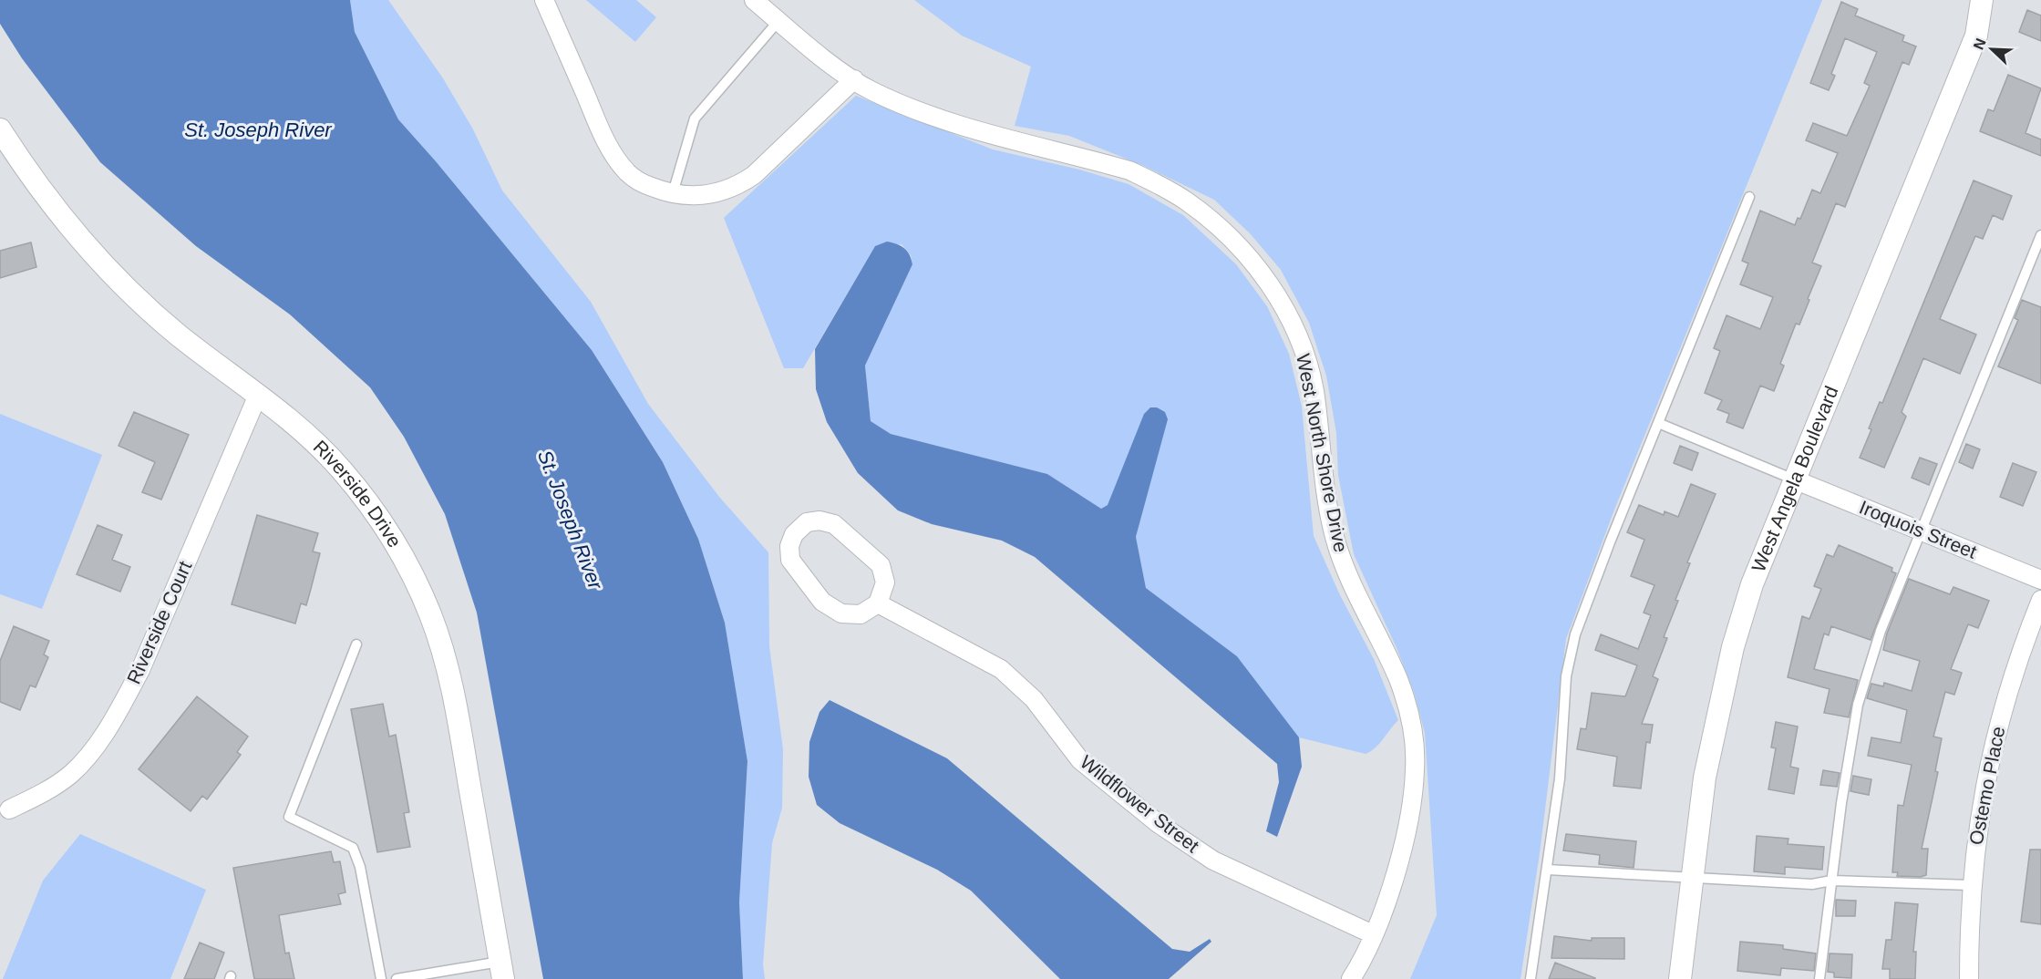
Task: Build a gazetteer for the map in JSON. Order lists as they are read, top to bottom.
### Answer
{
  "streets": {
    "street": [
      "West North Shore Drive",
      "West Angela Boulevard",
      "Riverside Drive",
      "Iroquois Street",
      "Riverside Court",
      "Ostemo Place",
      "Wildflower Street"
    ]
  },
  "crossings": [
    ["West North Shore Drive", "Wildflower Street"],
    ["West Angela Boulevard", "Iroquois Street"],
    ["Riverside Drive", "Riverside Court"]
  ],
  "water": ["St. Joseph River"],
  "north": "top left"
}
